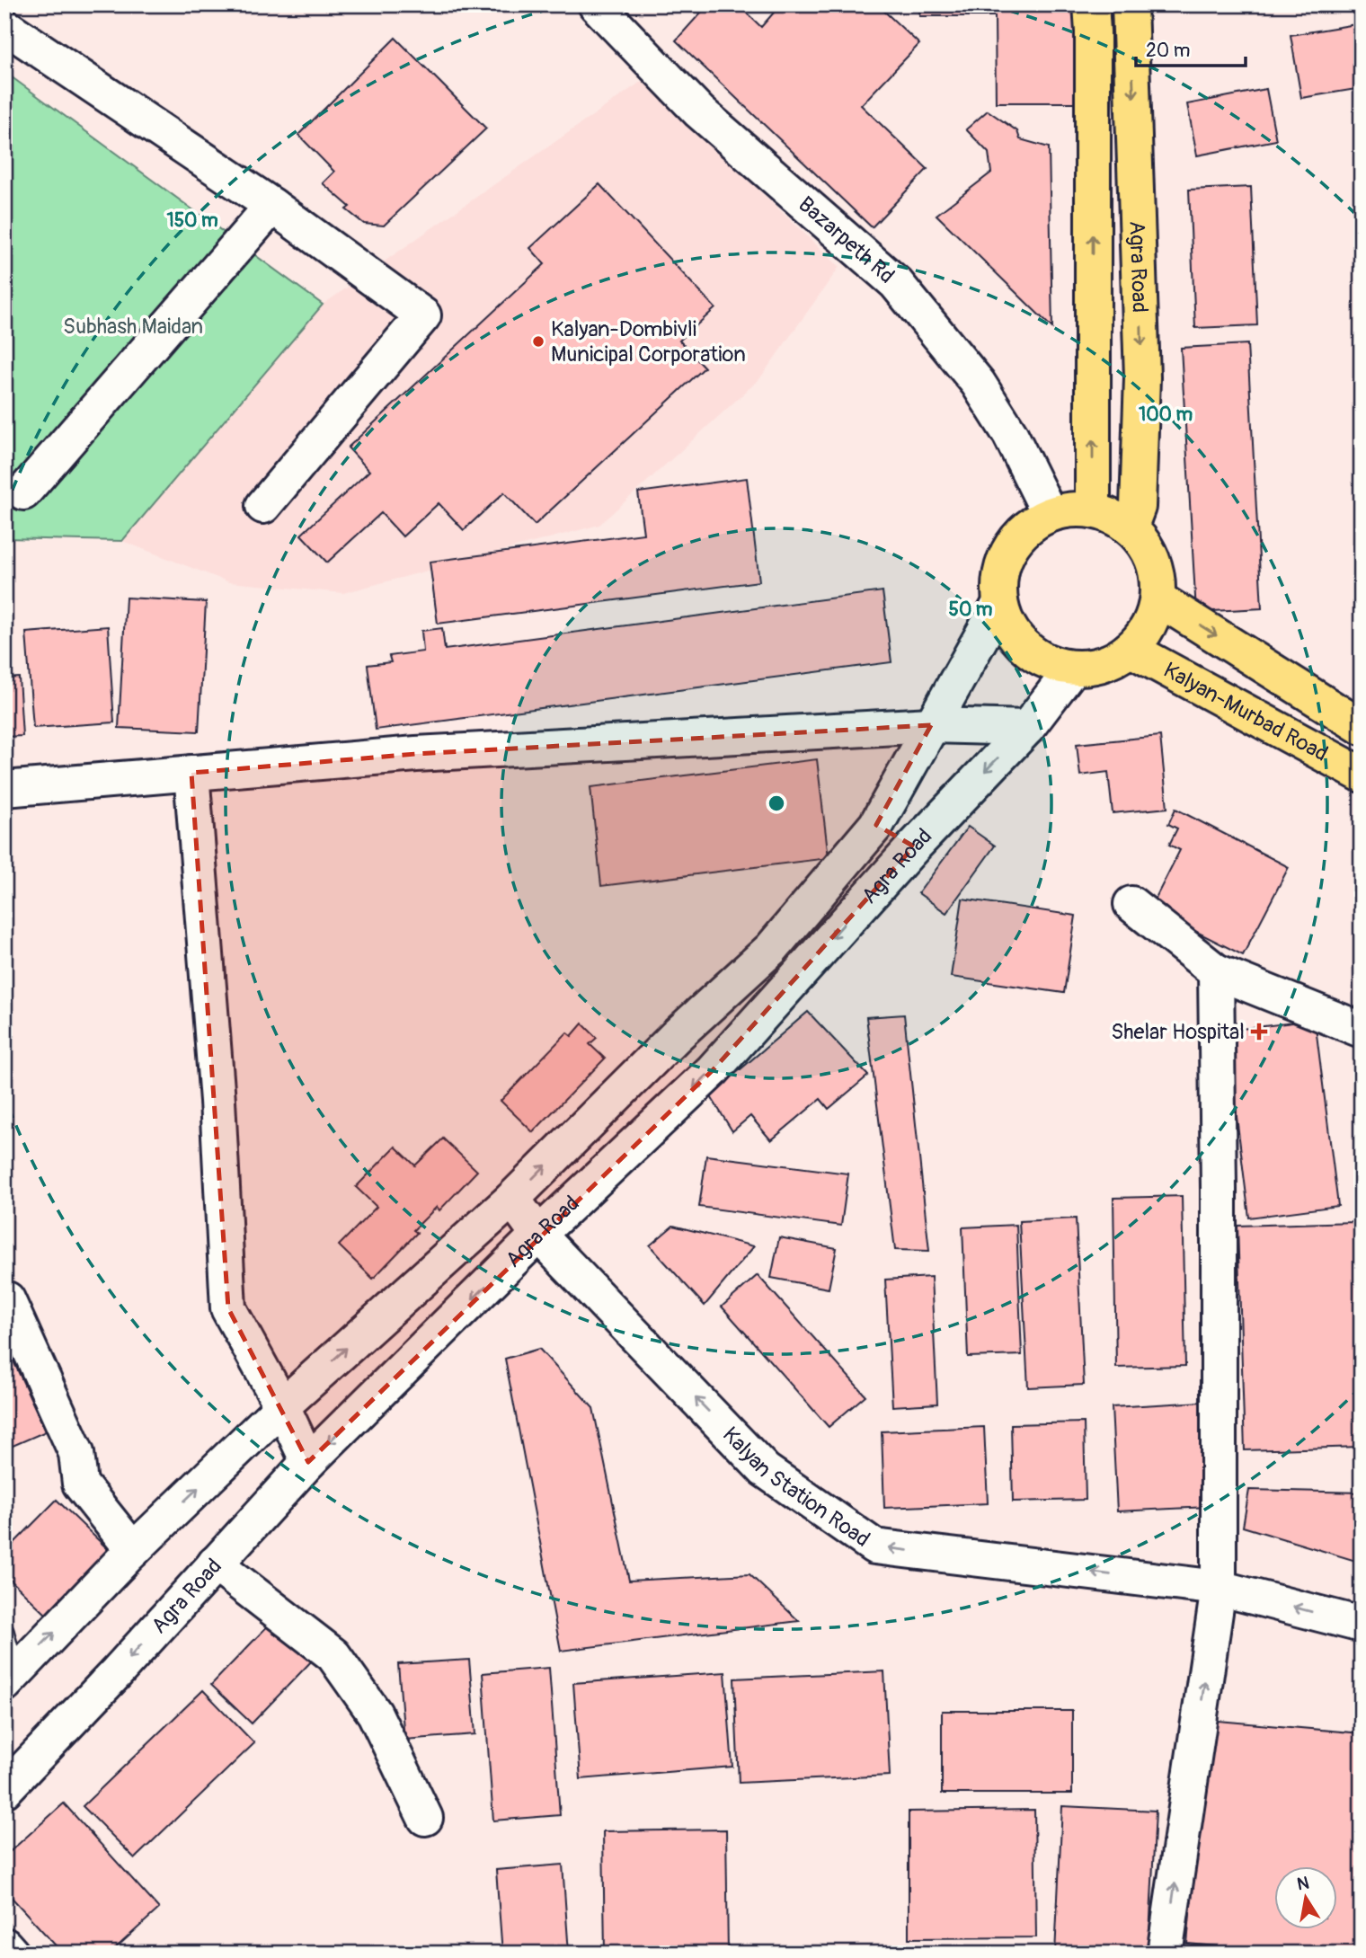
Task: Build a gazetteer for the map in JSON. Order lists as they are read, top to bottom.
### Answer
{
  "streets": {
    "main road": ["Agra Road", "Kalyan-Murbad Road"],
    "street": ["Bazarpeth Rd", "Kalyan Station Road"]
  },
  "crossings": [
    ["Bazarpeth Rd", "Agra Road"],
    ["Bazarpeth Rd", "Kalyan-Murbad Road"],
    ["Agra Road", "Kalyan-Murbad Road"],
    ["Agra Road", "Kalyan Station Road"]
  ],
  "one_way": ["Kalyan Station Road"],
  "parks": ["Subhash Maidan"],
  "places": {
    "other": ["Kalyan-Dombivli Municipal Corporation"],
    "health": ["Shelar Hospital"]
  },
  "scale_bar": "20 m",
  "north": "top",
  "rings": ["150 m", "100 m", "50 m"]
}
